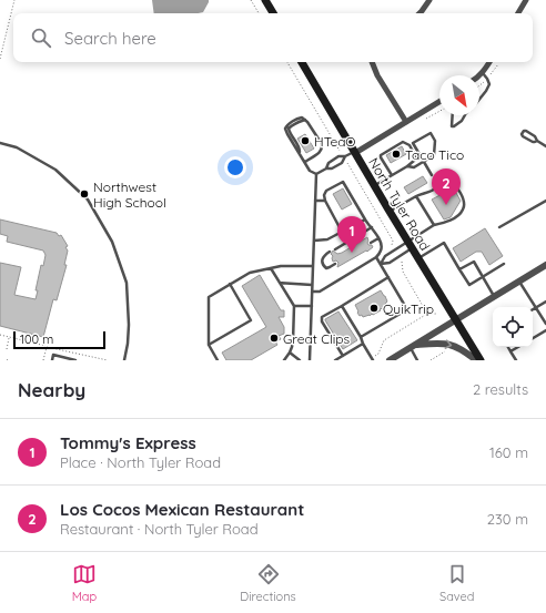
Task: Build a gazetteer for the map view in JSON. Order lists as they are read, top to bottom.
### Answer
{
  "streets": {
    "main road": ["North Tyler Road"]
  },
  "places": [
    "HTeaO",
    "Taco Tico",
    "Northwest High School",
    "QuikTrip",
    "Great Clips"
  ],
  "scale_bar": "100 m",
  "north": "bottom right",
  "page": {
    "search": "Search here",
    "pins": ["2", "1"],
    "scale": "100 m",
    "heading": ["Nearby", "2 results"],
    "list": [
      {
        "mark": "1",
        "name": "Tommy's Express",
        "note": "Place · North Tyler Road",
        "value": "160 m"
      },
      {
        "mark": "2",
        "name": "Los Cocos Mexican Restaurant",
        "note": "Restaurant · North Tyler Road",
        "value": "230 m"
      }
    ],
    "nav": ["Map", "Directions", "Saved"]
  }
}
